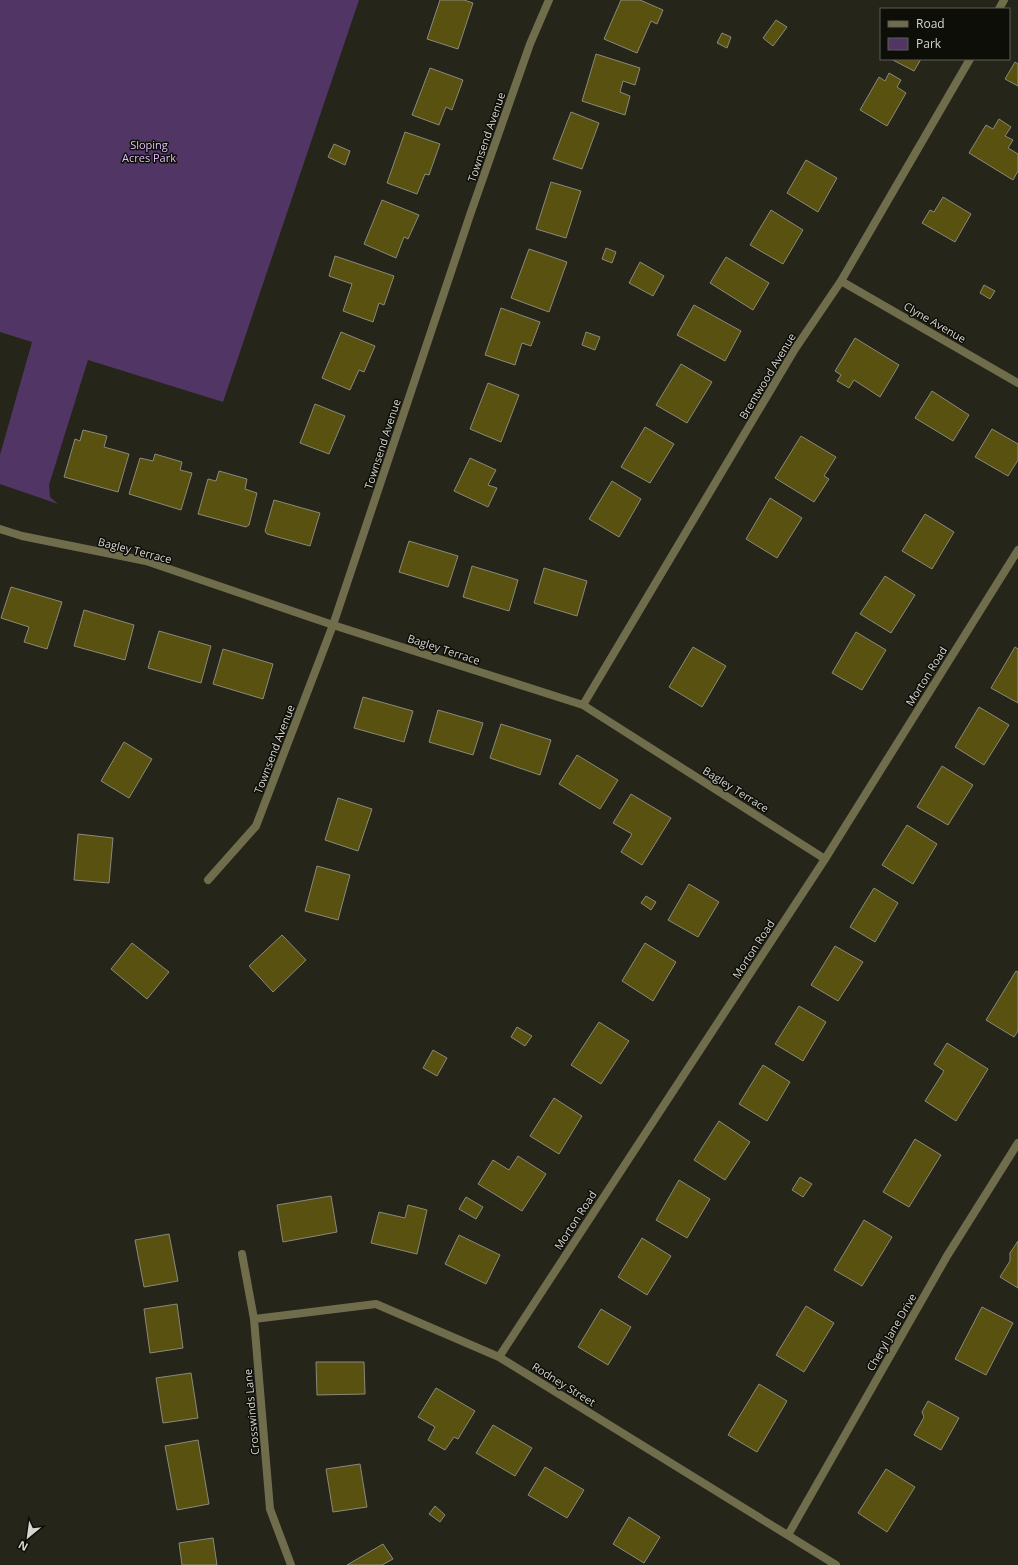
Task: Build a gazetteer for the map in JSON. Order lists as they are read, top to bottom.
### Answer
{
  "streets": {
    "street": [
      "Townsend Avenue",
      "Clyne Avenue",
      "Brentwood Avenue",
      "Bagley Terrace",
      "Morton Road",
      "Cheryl Jane Drive",
      "Rodney Street",
      "Crosswinds Lane"
    ]
  },
  "crossings": [
    ["Townsend Avenue", "Bagley Terrace"],
    ["Clyne Avenue", "Brentwood Avenue"],
    ["Brentwood Avenue", "Bagley Terrace"],
    ["Bagley Terrace", "Morton Road"],
    ["Morton Road", "Rodney Street"],
    ["Cheryl Jane Drive", "Rodney Street"],
    ["Rodney Street", "Crosswinds Lane"]
  ],
  "parks": ["Sloping Acres Park"],
  "legend": ["Road", "Park"],
  "north": "bottom left"
}
